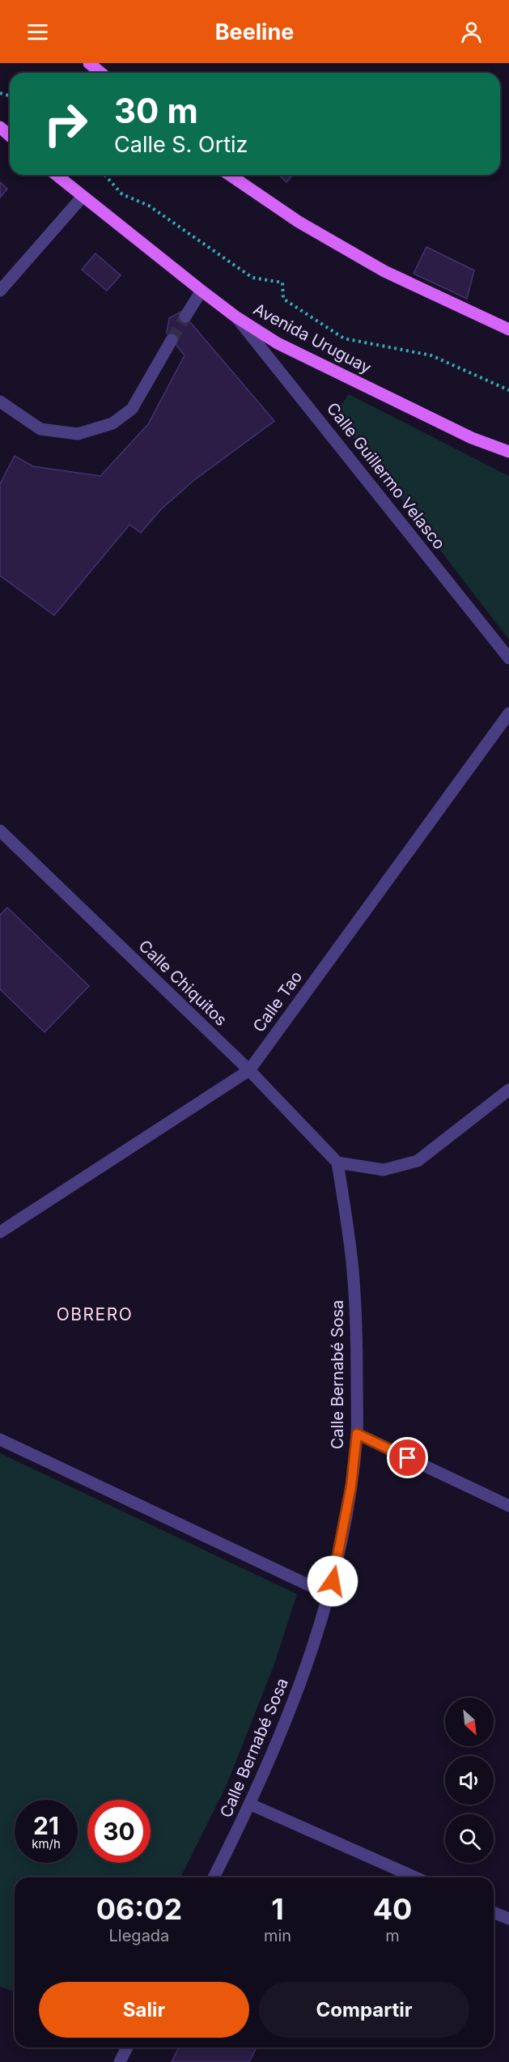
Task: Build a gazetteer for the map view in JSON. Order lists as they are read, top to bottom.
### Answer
{
  "streets": {
    "main road": ["Avenida Uruguay"],
    "street": [
      "Calle Guillermo Velasco",
      "Calle Chiquitos",
      "Calle Tao",
      "Calle Bernabé Sosa"
    ]
  },
  "crossings": [
    ["Avenida Uruguay", "Calle Guillermo Velasco"],
    ["Calle Chiquitos", "Calle Tao"],
    ["Calle Chiquitos", "Calle Bernabé Sosa"]
  ],
  "districts": ["OBRERO"],
  "north": "bottom right",
  "page": {
    "header": "Beeline",
    "turn": ["30 m", "Calle S. Ortiz"],
    "speed": "21 km/h",
    "limit": "30",
    "eta": [
      "06:02",
      "Llegada",
      "1",
      "min",
      "40",
      "m"
    ],
    "buttons": ["Salir", "Compartir"]
  }
}
